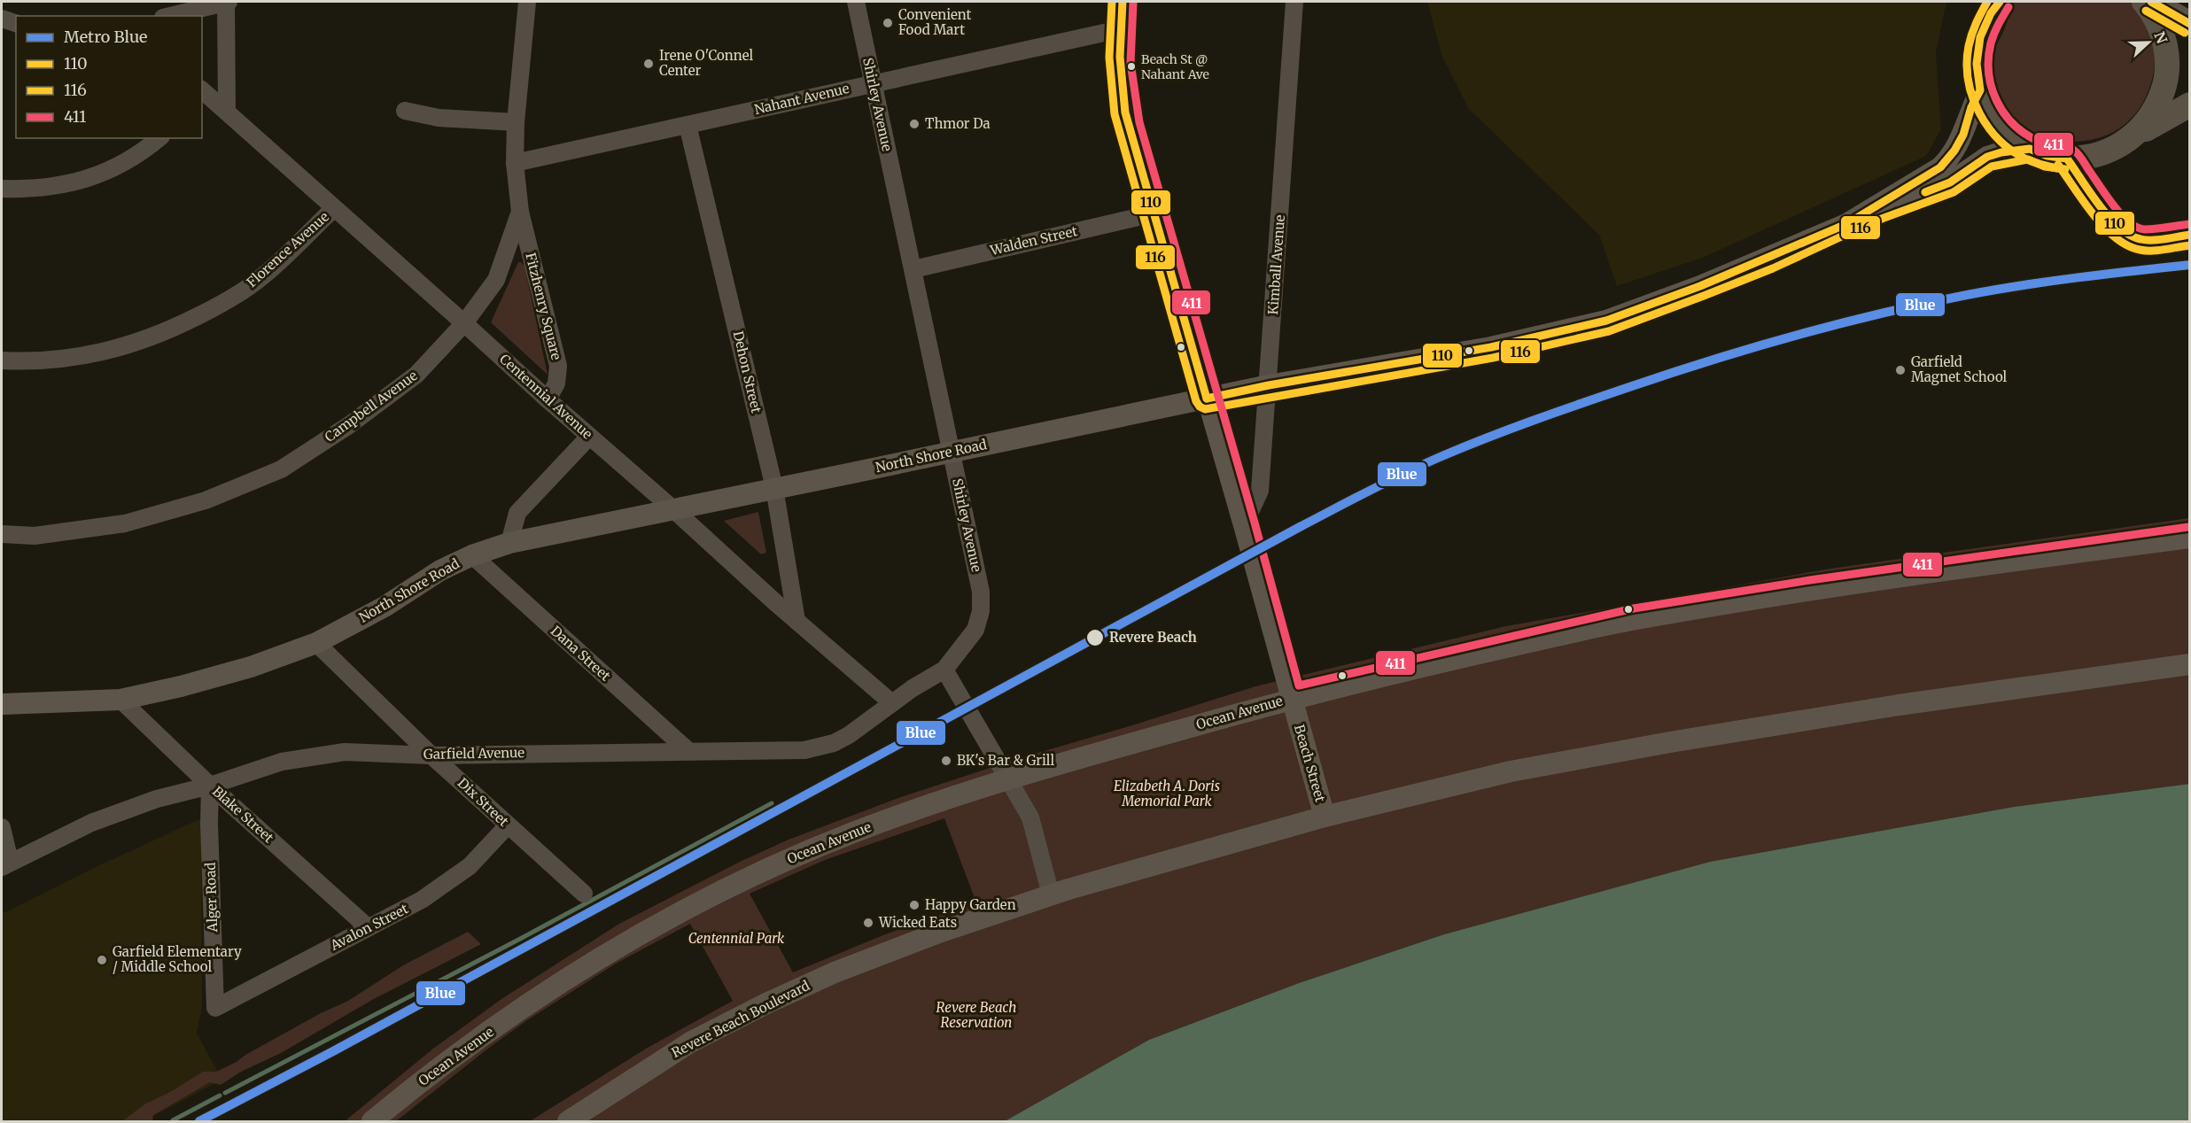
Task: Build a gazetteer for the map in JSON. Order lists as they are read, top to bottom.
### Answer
{
  "streets": {
    "main road": [
      "North Shore Road",
      "Ocean Avenue",
      "Beach Street",
      "Revere Beach Boulevard"
    ],
    "street": [
      "Nahant Avenue",
      "Shirley Avenue",
      "Walden Street",
      "Florence Avenue",
      "Kimball Avenue",
      "Fitzhenry Square",
      "Dehon Street",
      "Centennial Avenue",
      "Campbell Avenue",
      "Dana Street",
      "Garfield Avenue",
      "Dix Street",
      "Blake Street",
      "Alger Road",
      "Avalon Street"
    ]
  },
  "crossings": [
    ["Nahant Avenue", "Shirley Avenue"],
    ["Nahant Avenue", "Dehon Street"],
    ["Nahant Avenue", "Campbell Avenue"],
    ["Nahant Avenue", "Beach Street"],
    ["Shirley Avenue", "Walden Street"],
    ["Shirley Avenue", "North Shore Road"],
    ["Shirley Avenue", "Garfield Avenue"],
    ["Walden Street", "Beach Street"],
    ["Florence Avenue", "Centennial Avenue"],
    ["Kimball Avenue", "North Shore Road"],
    ["Kimball Avenue", "Beach Street"],
    ["Fitzhenry Square", "Centennial Avenue"],
    ["Fitzhenry Square", "Campbell Avenue"],
    ["Dehon Street", "Centennial Avenue"],
    ["Dehon Street", "North Shore Road"],
    ["Centennial Avenue", "Campbell Avenue"],
    ["Centennial Avenue", "North Shore Road"],
    ["Centennial Avenue", "Garfield Avenue"],
    ["North Shore Road", "Dana Street"],
    ["North Shore Road", "Beach Street"],
    ["North Shore Road", "Dix Street"],
    ["North Shore Road", "Blake Street"],
    ["Dana Street", "Garfield Avenue"],
    ["Ocean Avenue", "Beach Street"],
    ["Garfield Avenue", "Dix Street"],
    ["Garfield Avenue", "Blake Street"],
    ["Garfield Avenue", "Alger Road"],
    ["Beach Street", "Revere Beach Boulevard"],
    ["Dix Street", "Avalon Street"],
    ["Blake Street", "Alger Road"],
    ["Blake Street", "Avalon Street"],
    ["Alger Road", "Avalon Street"]
  ],
  "parks": ["Elizabeth A. Doris Memorial Park", "Centennial Park", "Revere Beach Reservation"],
  "places": [
    "Convenient Food Mart",
    "Irene O'Connel Center",
    "Beach St @ Nahant Ave",
    "Thmor Da",
    "Garfield Magnet School",
    "Revere Beach",
    "BK's Bar & Grill",
    "Happy Garden",
    "Wicked Eats",
    "Garfield Elementary / Middle School"
  ],
  "lines": [
    "transit line 110",
    "transit line 116",
    "transit line 411",
    "metro line Blue"
  ],
  "legend": [
    "Metro Blue",
    "110",
    "116",
    "411"
  ],
  "north": "right"
}
